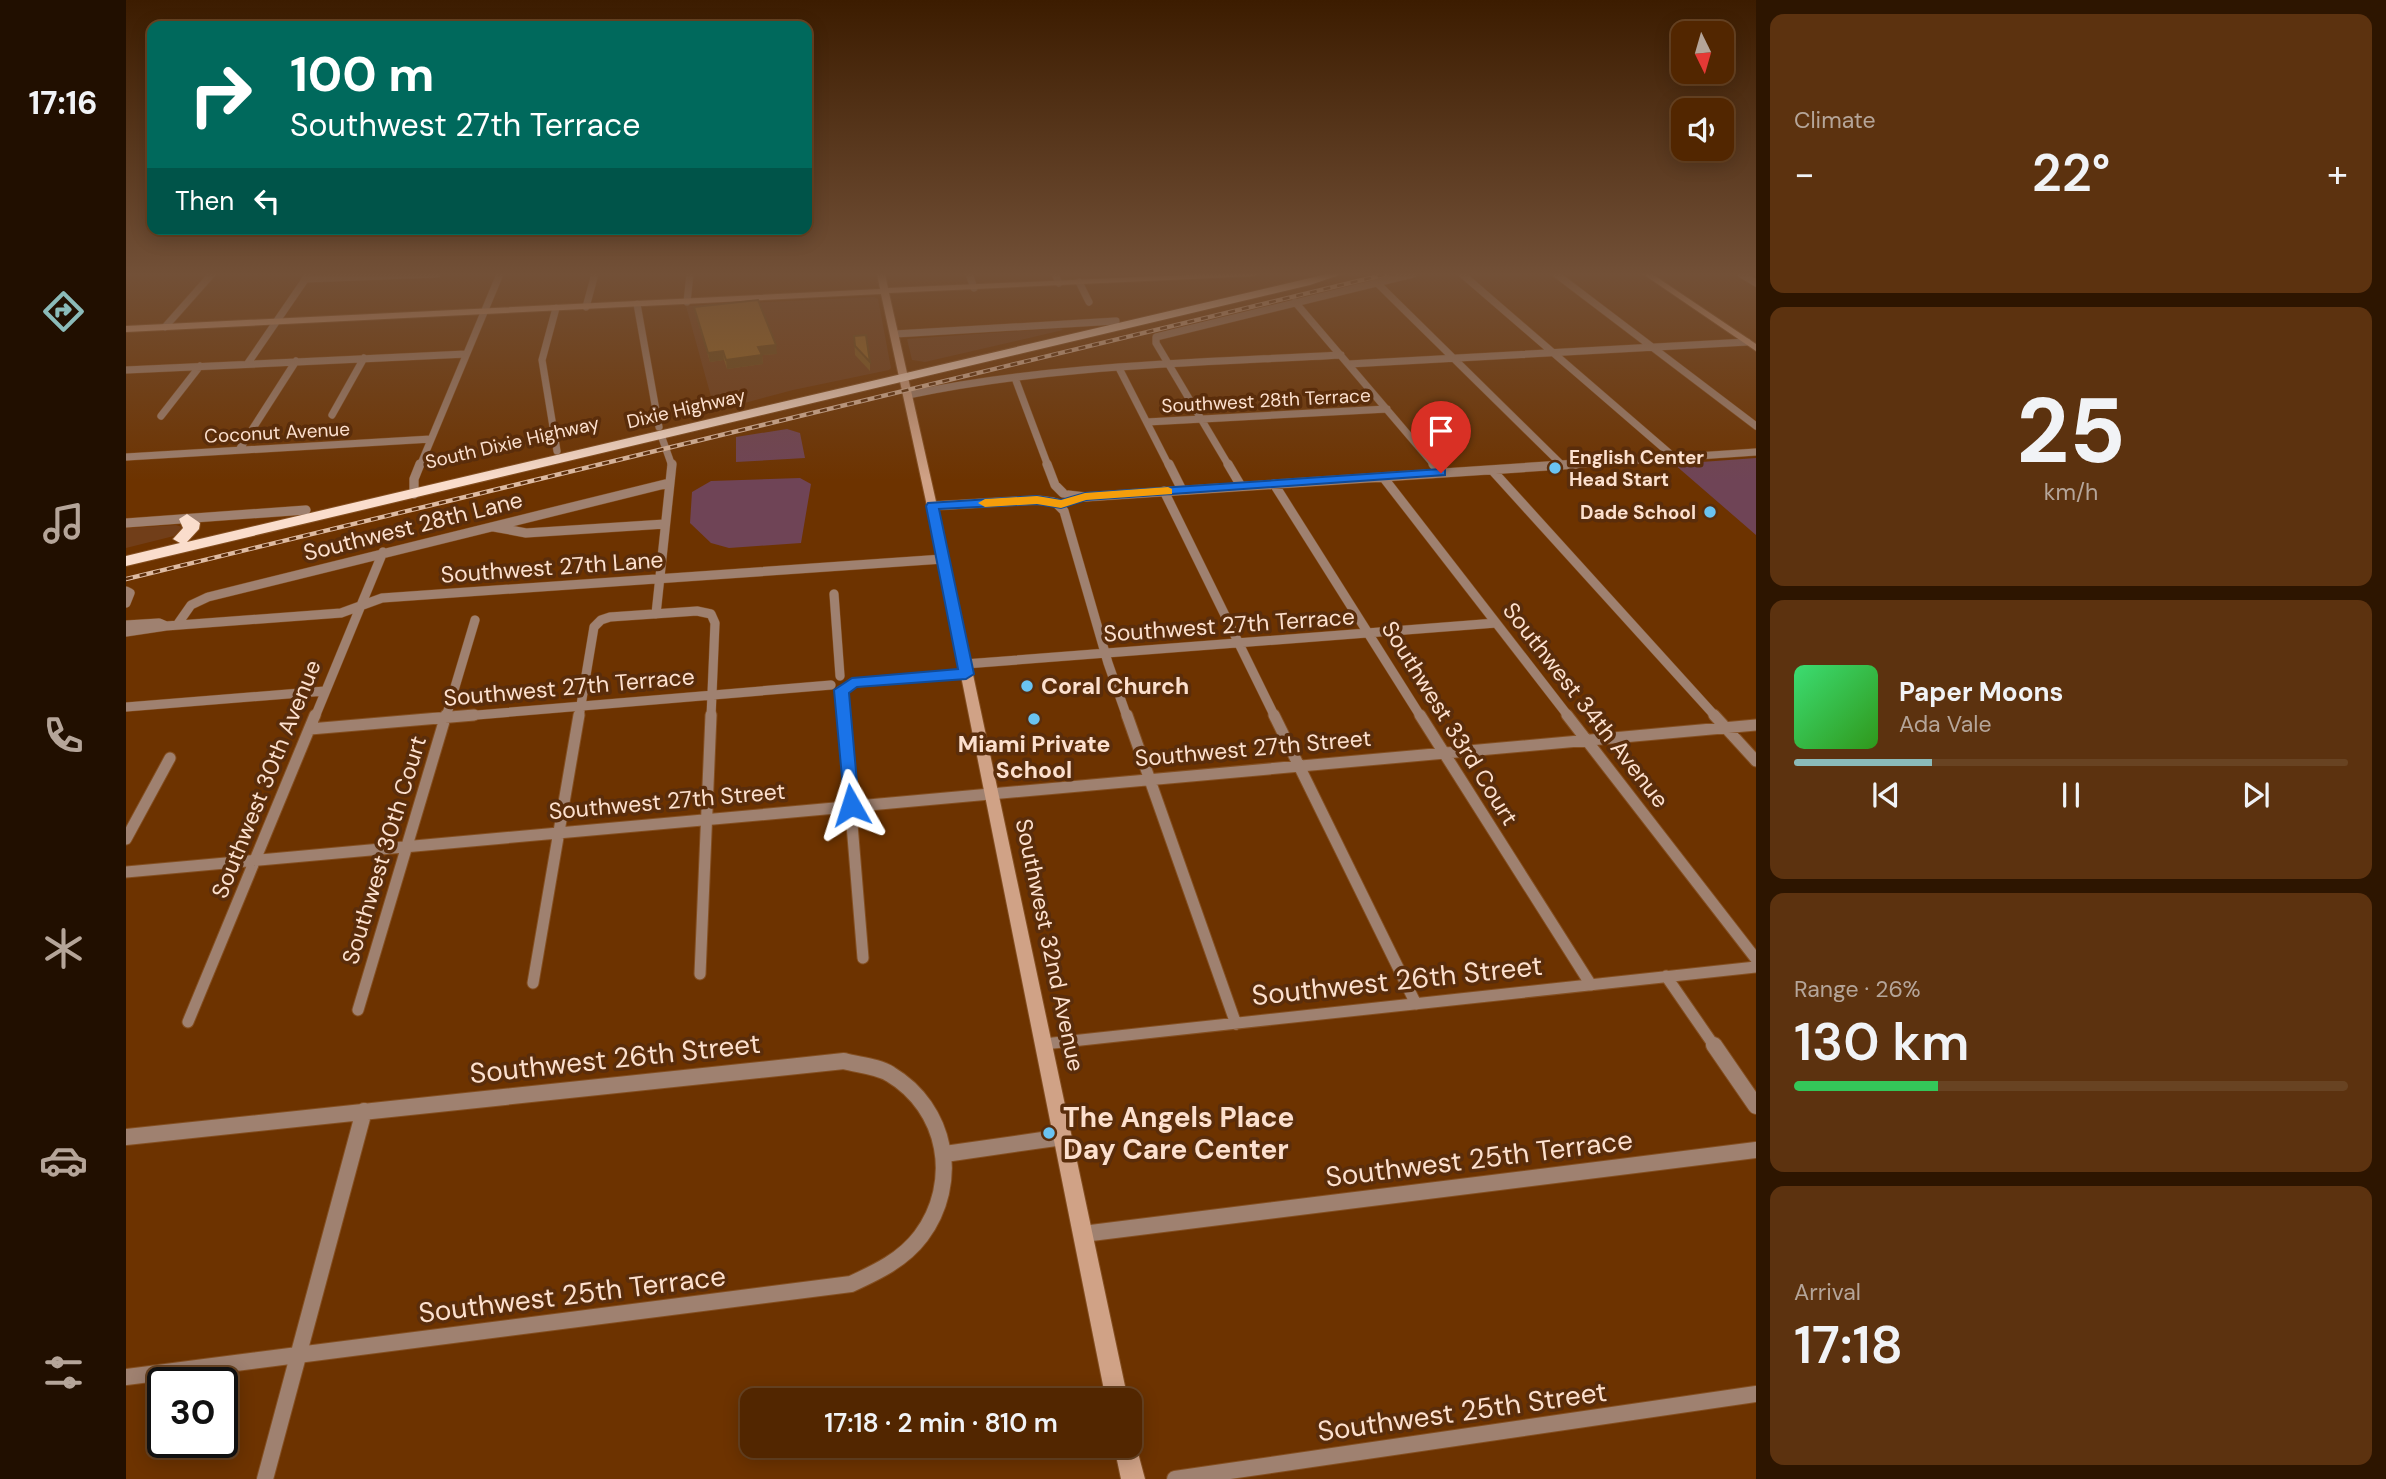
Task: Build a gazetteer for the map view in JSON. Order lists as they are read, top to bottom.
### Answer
{
  "streets": {
    "highway": ["Dixie Highway", "South Dixie Highway"],
    "street": [
      "Southwest 28th Terrace",
      "Coconut Avenue",
      "Southwest 28th Lane",
      "Southwest 27th Lane",
      "Southwest 27th Terrace",
      "Southwest 34th Avenue",
      "Southwest 33rd Court",
      "Southwest 27th Street",
      "Southwest 30th Avenue",
      "Southwest 30th Court",
      "Southwest 32nd Avenue",
      "Southwest 26th Street",
      "Southwest 25th Terrace",
      "Southwest 25th Street"
    ]
  },
  "crossings": [
    ["Dixie Highway", "South Dixie Highway"],
    ["South Dixie Highway", "Southwest 32nd Avenue"],
    ["Southwest 28th Lane", "Southwest 27th Lane"],
    ["Southwest 28th Lane", "Southwest 30th Avenue"],
    ["Southwest 27th Lane", "Southwest 30th Avenue"],
    ["Southwest 27th Lane", "Southwest 32nd Avenue"],
    ["Southwest 27th Terrace", "Southwest 34th Avenue"],
    ["Southwest 27th Terrace", "Southwest 33rd Court"],
    ["Southwest 27th Terrace", "Southwest 30th Avenue"],
    ["Southwest 27th Terrace", "Southwest 30th Court"],
    ["Southwest 27th Terrace", "Southwest 32nd Avenue"],
    ["Southwest 34th Avenue", "Southwest 27th Street"],
    ["Southwest 33rd Court", "Southwest 27th Street"],
    ["Southwest 33rd Court", "Southwest 26th Street"],
    ["Southwest 27th Street", "Southwest 30th Avenue"],
    ["Southwest 27th Street", "Southwest 30th Court"],
    ["Southwest 27th Street", "Southwest 32nd Avenue"],
    ["Southwest 32nd Avenue", "Southwest 26th Street"],
    ["Southwest 32nd Avenue", "Southwest 25th Terrace"],
    ["Southwest 26th Street", "Southwest 25th Terrace"]
  ],
  "places": [
    "English Center Head Start",
    "Dade School",
    "Coral Church",
    "Miami Private School",
    "The Angels Place Day Care Center"
  ],
  "north": "bottom",
  "page": {
    "tabs": "17:16",
    "tile": [
      "Climate",
      ["25", "km/h"],
      ["Range · 26%", "130 km"],
      ["Arrival", "17:18"]
    ],
    "turn": ["100 m", "Southwest 27th Terrace"],
    "heat": ["−", "22°", "+"],
    "then": "Then",
    "song": ["Paper Moons", "Ada Vale"],
    "limit": "30",
    "trip": "17:18 · 2 min · 810 m"
  }
}
